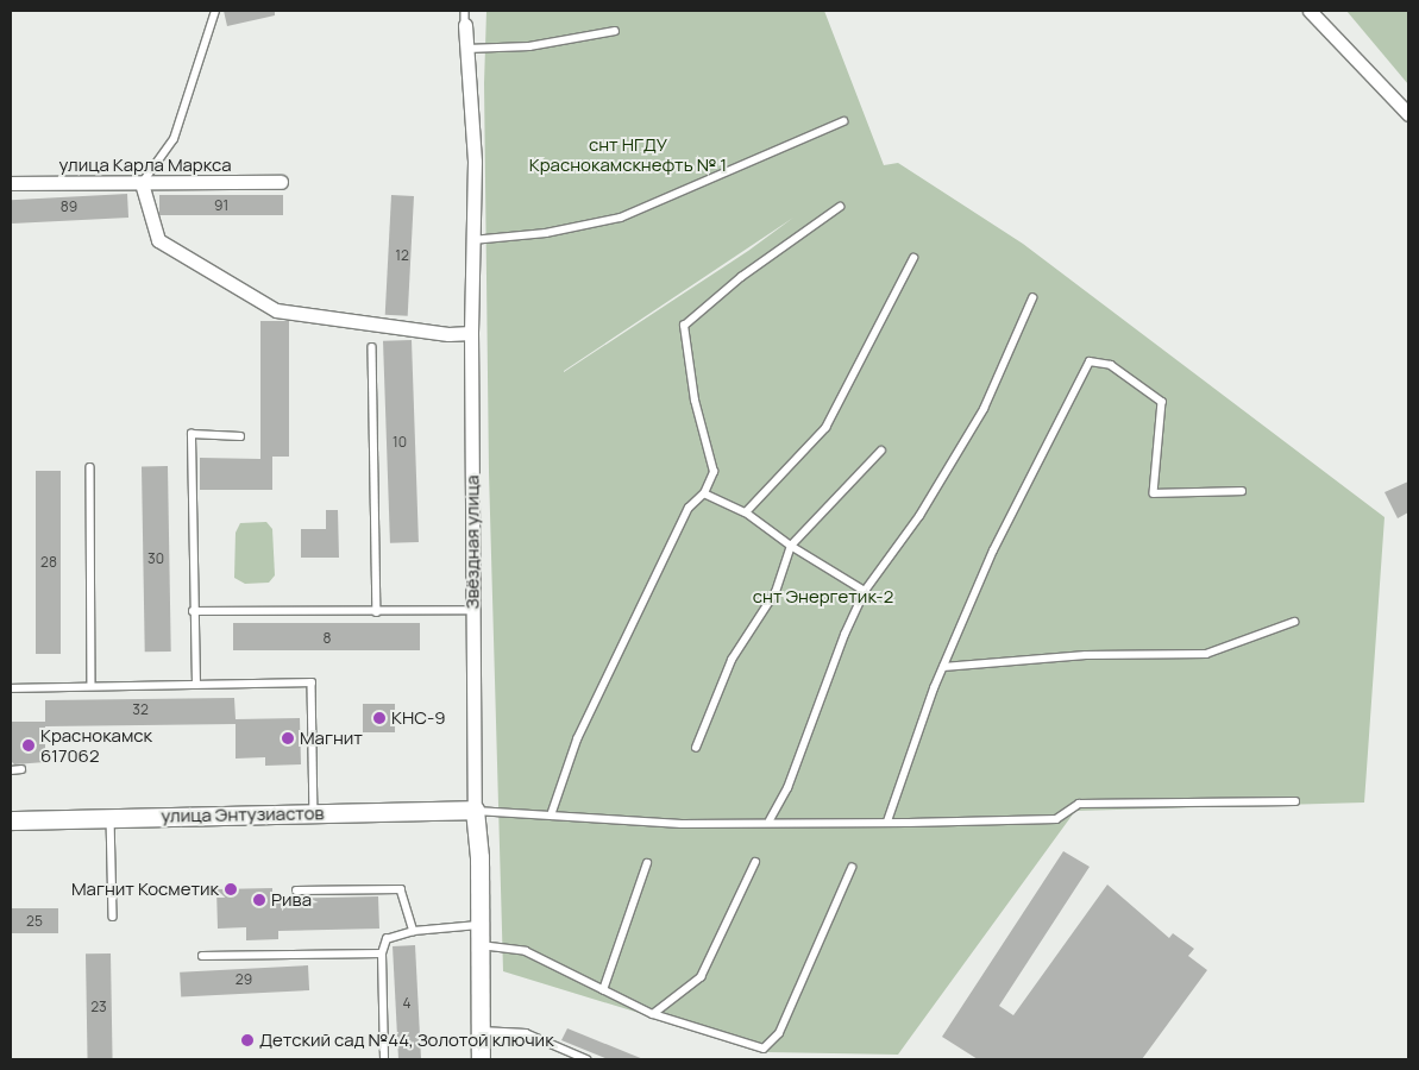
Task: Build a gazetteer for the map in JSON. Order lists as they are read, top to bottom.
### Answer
{
  "streets": {
    "street": ["улица Карла Маркса", "Звёздная улица", "улица Энтузиастов"]
  },
  "crossings": [
    ["Звёздная улица", "улица Энтузиастов"]
  ],
  "parks": ["снт НГДУ Краснокамскнефть № 1", "снт Энергетик-2"],
  "places": [
    "КНС-9",
    "Магнит",
    "Краснокамск 617062",
    "Магнит Косметик",
    "Рива",
    "Детский сад №44, Золотой ключик"
  ],
  "house_numbers": [
    "91",
    "89",
    "12",
    "10",
    "30",
    "28",
    "8",
    "32",
    "25",
    "29",
    "4",
    "23"
  ]
}
